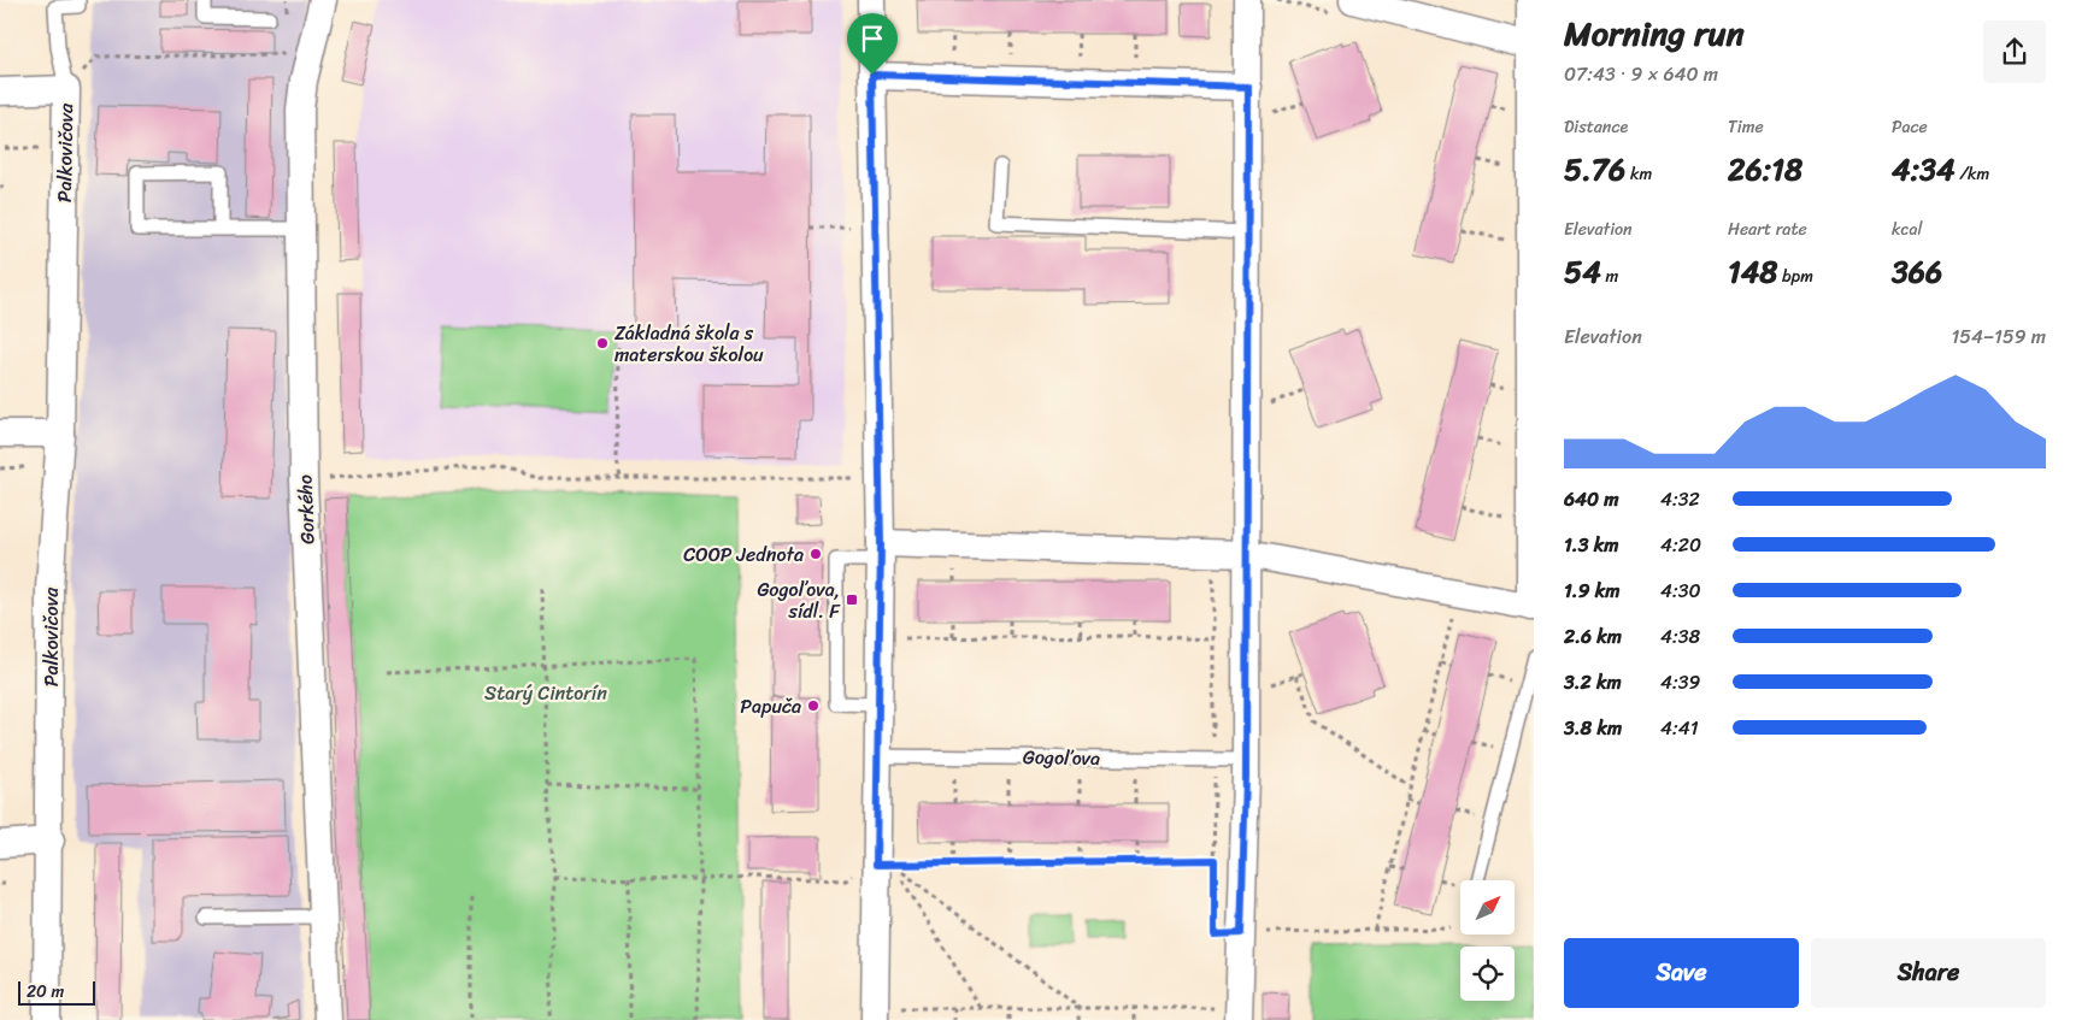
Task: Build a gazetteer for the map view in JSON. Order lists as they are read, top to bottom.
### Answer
{
  "streets": {
    "street": ["Palkovičova", "Gorkého"],
    "lane": ["Gogoľova"]
  },
  "parks": ["Starý Cintorín"],
  "places": {
    "other": ["Základná škola s materskou školou", "COOP Jednota", "Papuča"],
    "transit": ["Gogoľova, sídl. F"]
  },
  "scale_bar": "20 m",
  "north": "top right",
  "page": {
    "heading": ["Morning run", "07:43 · 9 × 640 m"],
    "stats": [
      ["Distance", "5.76 km"],
      ["Time", "26:18"],
      ["Pace", "4:34 /km"],
      ["Elevation", "54 m"],
      ["Heart rate", "148 bpm"],
      ["kcal", "366"]
    ],
    "chart": ["Elevation", "154–159 m"],
    "list": [
      {
        "name": "640 m",
        "note": "4:32"
      },
      {
        "name": "1.3 km",
        "note": "4:20"
      },
      {
        "name": "1.9 km",
        "note": "4:30"
      },
      {
        "name": "2.6 km",
        "note": "4:38"
      },
      {
        "name": "3.2 km",
        "note": "4:39"
      },
      {
        "name": "3.8 km",
        "note": "4:41"
      }
    ],
    "buttons": ["Save", "Share"],
    "scale": "20 m"
  }
}
